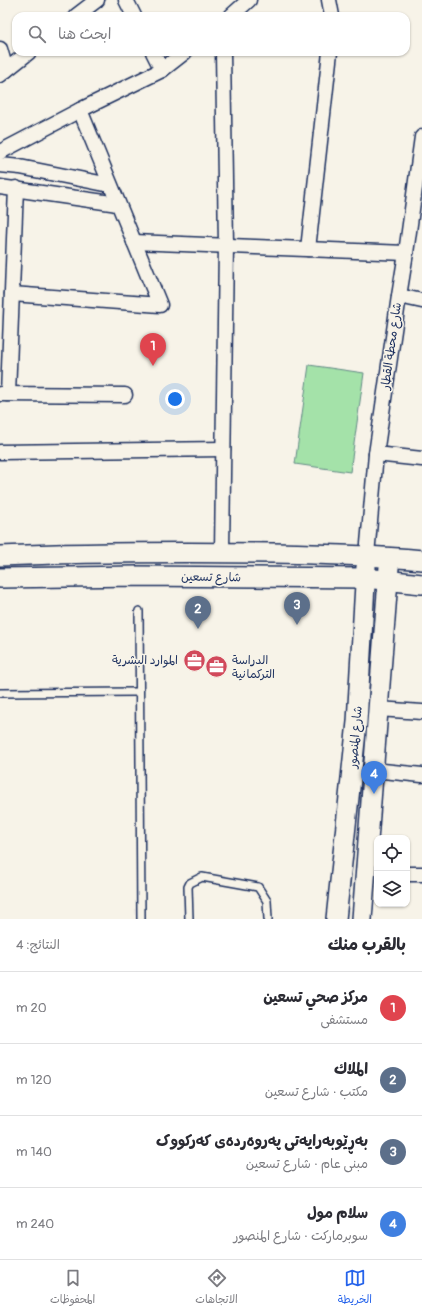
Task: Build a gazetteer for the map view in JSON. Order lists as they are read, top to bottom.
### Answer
{
  "streets": {
    "main road": ["شارع تسعين", "شارع المنصور"],
    "street": ["شارع محطة القطار"]
  },
  "crossings": [
    ["شارع محطة القطار", "شارع تسعين"],
    ["شارع محطة القطار", "شارع المنصور"],
    ["شارع تسعين", "شارع المنصور"]
  ],
  "places": {
    "office": ["الموارد البشرية", "الدراسة التركمانية"]
  },
  "page": {
    "search": "ابحث هنا",
    "pins": [
      "1",
      "3",
      "2",
      "4"
    ],
    "heading": ["بالقرب منك", "النتائج: 4"],
    "list": [
      {
        "mark": "1",
        "name": "مركز صحي تسعين",
        "note": "مستشفى",
        "value": "20 m"
      },
      {
        "mark": "2",
        "name": "الملاك",
        "note": "مكتب · شارع تسعين",
        "value": "120 m"
      },
      {
        "mark": "3",
        "name": "بەڕێوبەرایەتی پەروەردەی کەرکووک",
        "note": "مبنى عام · شارع تسعين",
        "value": "140 m"
      },
      {
        "mark": "4",
        "name": "سلام مول",
        "note": "سوبرماركت · شارع المنصور",
        "value": "240 m"
      }
    ],
    "nav": ["الخريطة", "الاتجاهات", "المحفوظات"]
  }
}
